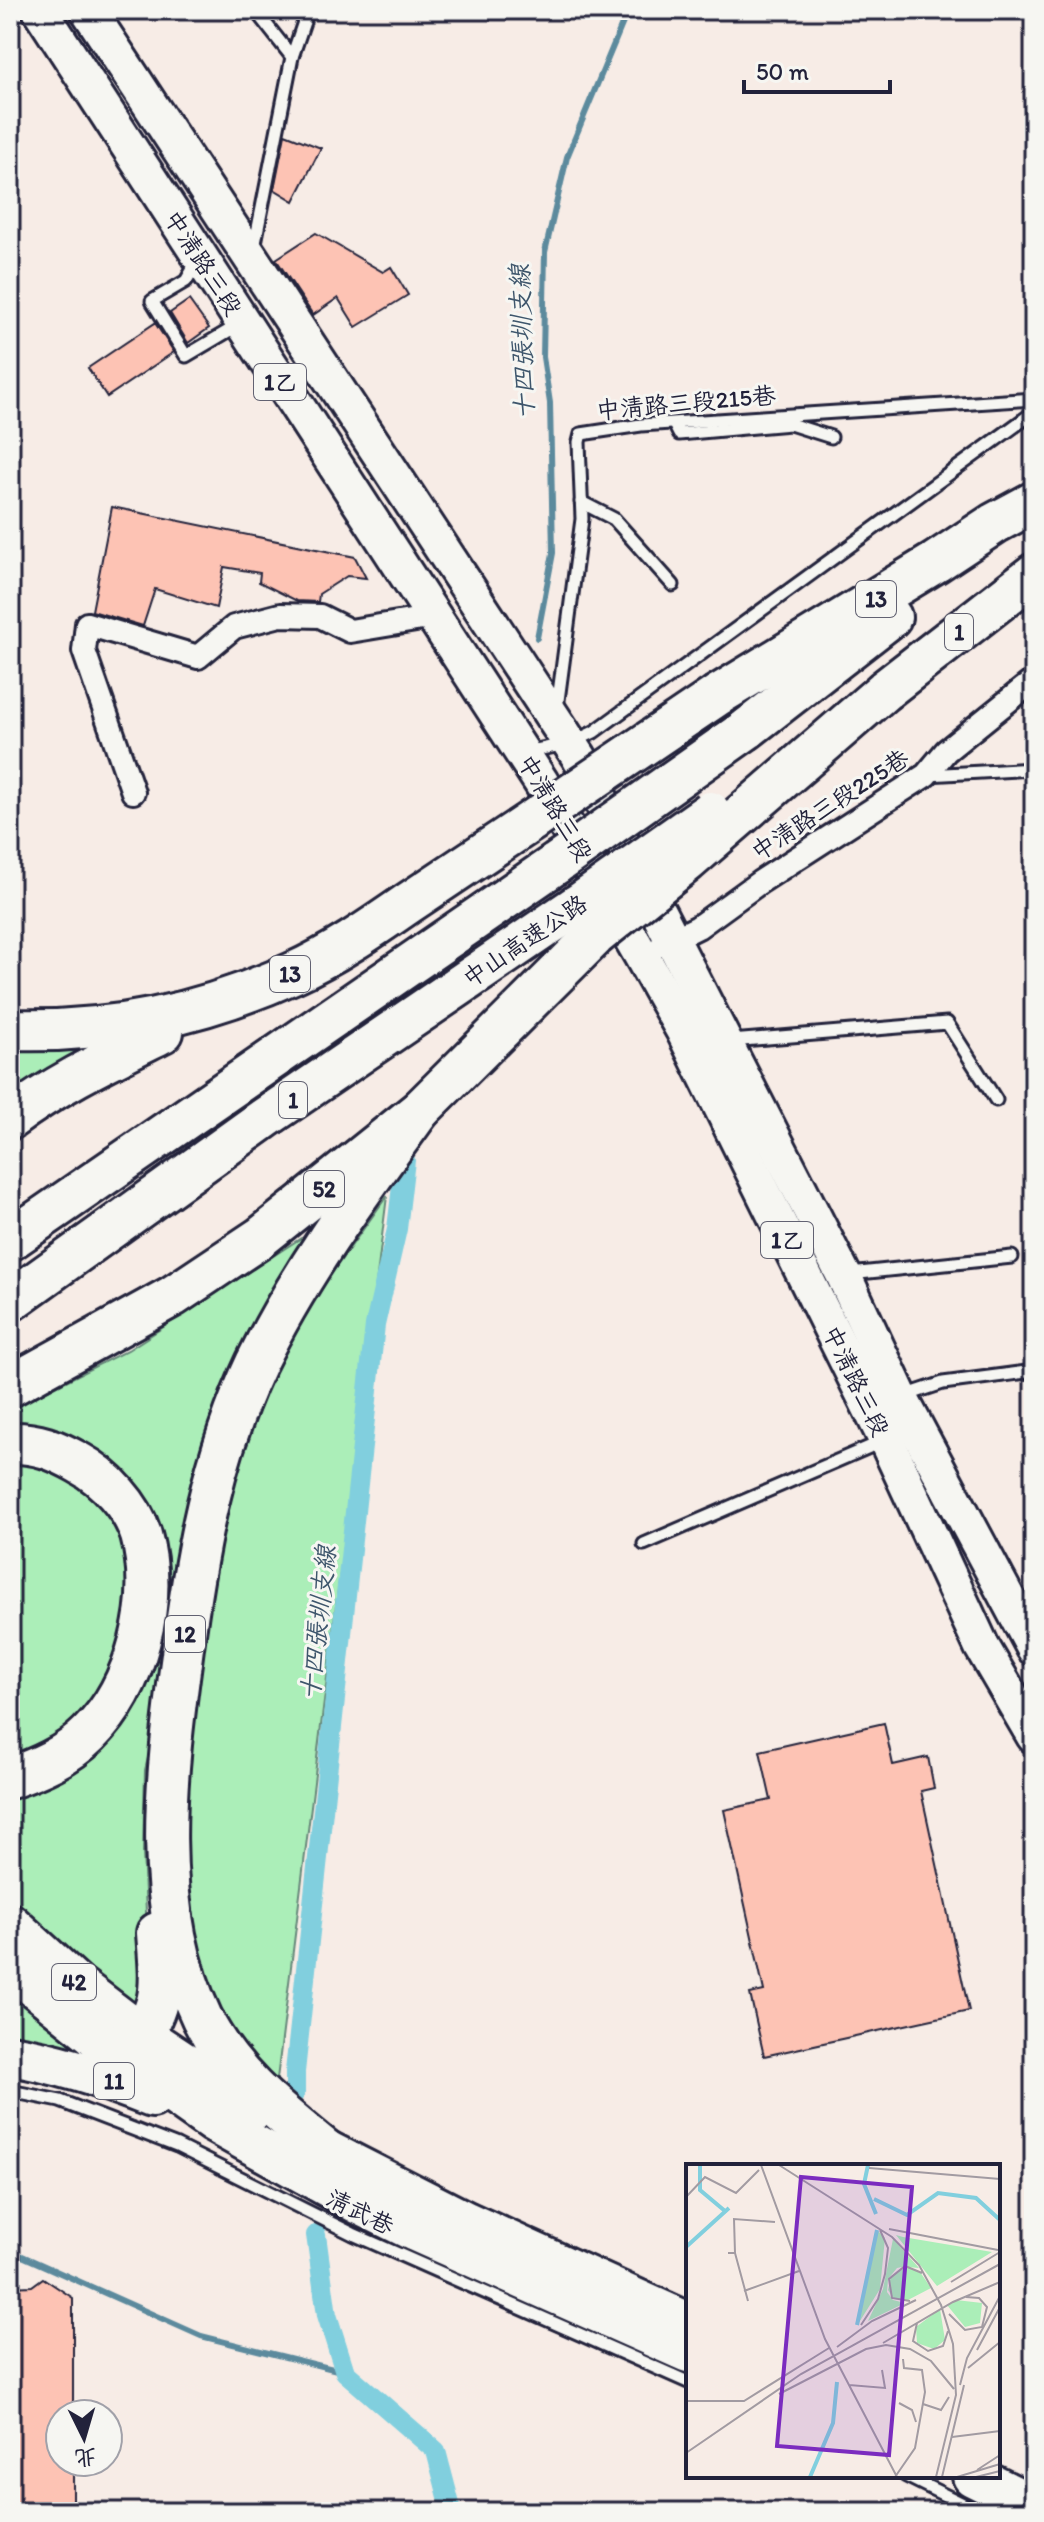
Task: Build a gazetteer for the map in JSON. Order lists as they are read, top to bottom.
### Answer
{
  "streets": {
    "highway": [
      "13",
      "1",
      "中山高速公路",
      "52",
      "12",
      "42",
      "11"
    ],
    "main road": ["中清路三段", "1乙"],
    "street": ["中清路三段225巷"],
    "lane": ["中清路三段215巷", "清武巷"]
  },
  "crossings": [
    ["中清路三段", "中清路三段215巷"],
    ["中清路三段", "中清路三段225巷"],
    ["中山高速公路", "52"],
    ["52", "12"]
  ],
  "water": ["十四張圳支線"],
  "scale_bar": "50 m",
  "north": "bottom"
}
